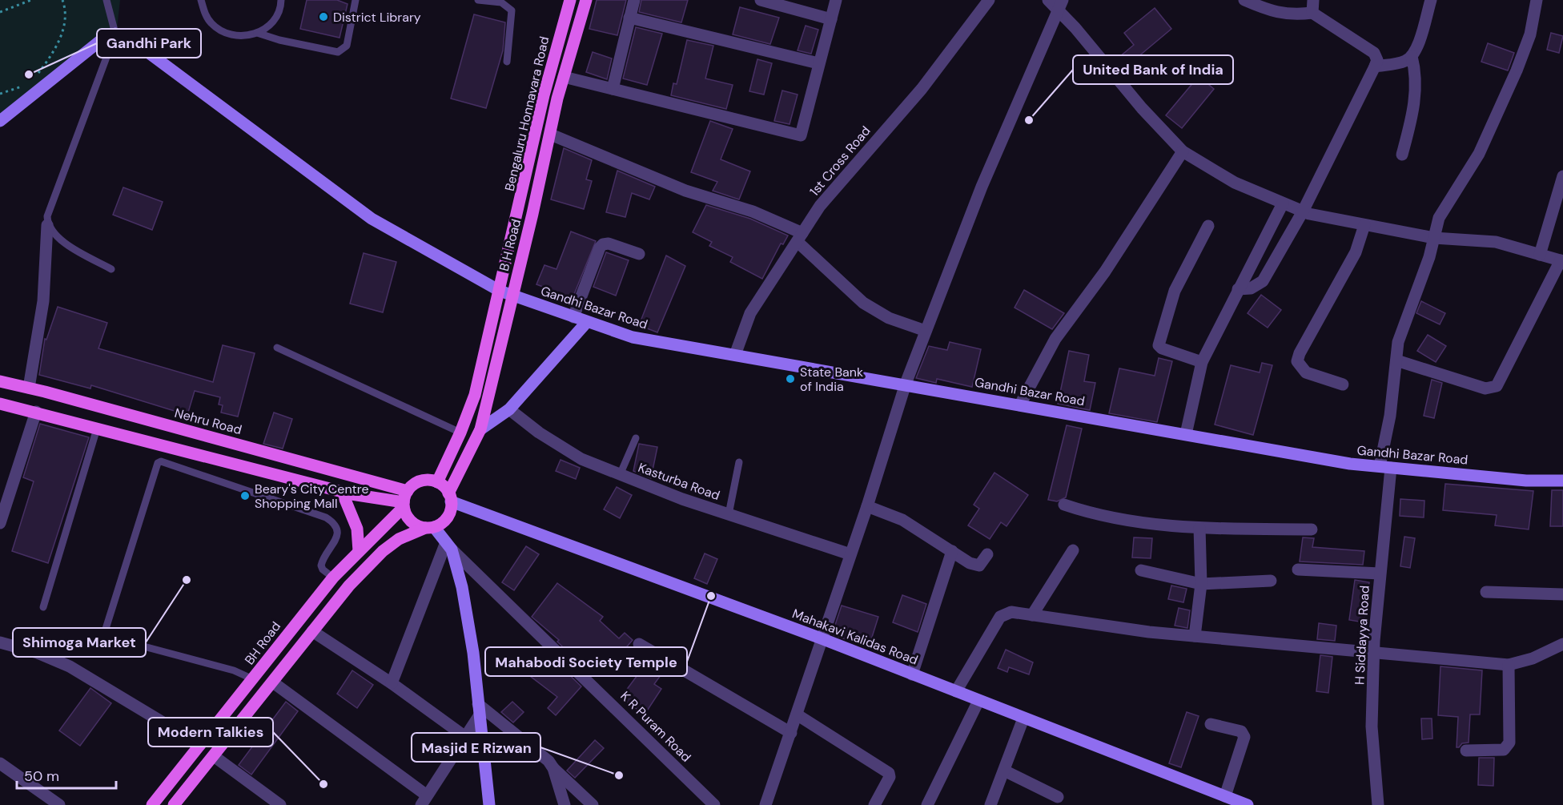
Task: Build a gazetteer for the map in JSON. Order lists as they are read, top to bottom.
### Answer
{
  "streets": {
    "main road": [
      "Bengaluru Honnavara Road",
      "B H Road",
      "Nehru Road",
      "BH Road"
    ],
    "street": [
      "1st Cross Road",
      "Gandhi Bazar Road",
      "Kasturba Road",
      "H Siddayya Road",
      "Mahakavi Kalidas Road",
      "K R Puram Road"
    ]
  },
  "crossings": [
    ["Bengaluru Honnavara Road", "B H Road"],
    ["Bengaluru Honnavara Road", "Gandhi Bazar Road"],
    ["Bengaluru Honnavara Road", "Nehru Road"],
    ["Bengaluru Honnavara Road", "Mahakavi Kalidas Road"],
    ["Bengaluru Honnavara Road", "BH Road"],
    ["1st Cross Road", "Gandhi Bazar Road"],
    ["B H Road", "Gandhi Bazar Road"],
    ["B H Road", "Nehru Road"],
    ["B H Road", "Mahakavi Kalidas Road"],
    ["B H Road", "BH Road"],
    ["Gandhi Bazar Road", "H Siddayya Road"],
    ["Nehru Road", "Mahakavi Kalidas Road"],
    ["Nehru Road", "BH Road"],
    ["Mahakavi Kalidas Road", "BH Road"]
  ],
  "places": [
    "District Library",
    "Gandhi Park",
    "United Bank of India",
    "State Bank of India",
    "Beary's City Centre Shopping Mall",
    "Shimoga Market",
    "Mahabodi Society Temple",
    "Masjid E Rizwan",
    "Modern Talkies"
  ],
  "scale_bar": "50 m"
}
